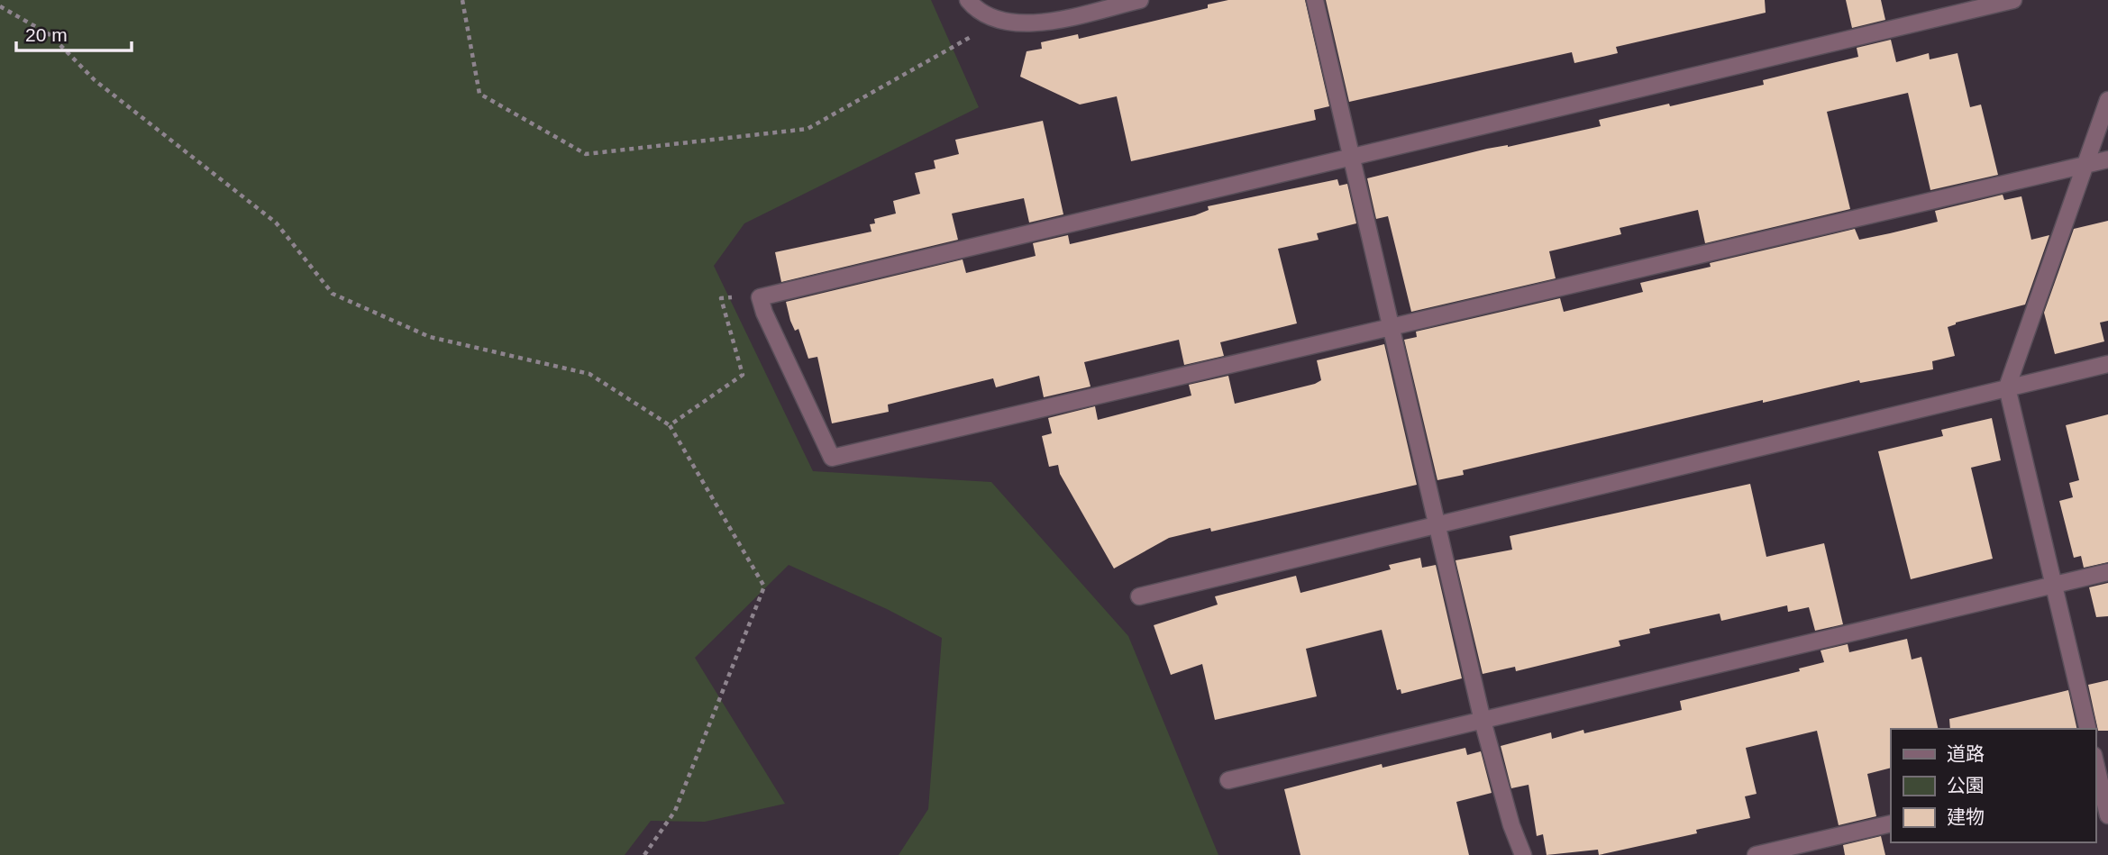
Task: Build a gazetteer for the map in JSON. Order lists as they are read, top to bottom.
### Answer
{
  "legend": ["道路", "公園", "建物"],
  "scale_bar": "20 m"
}
